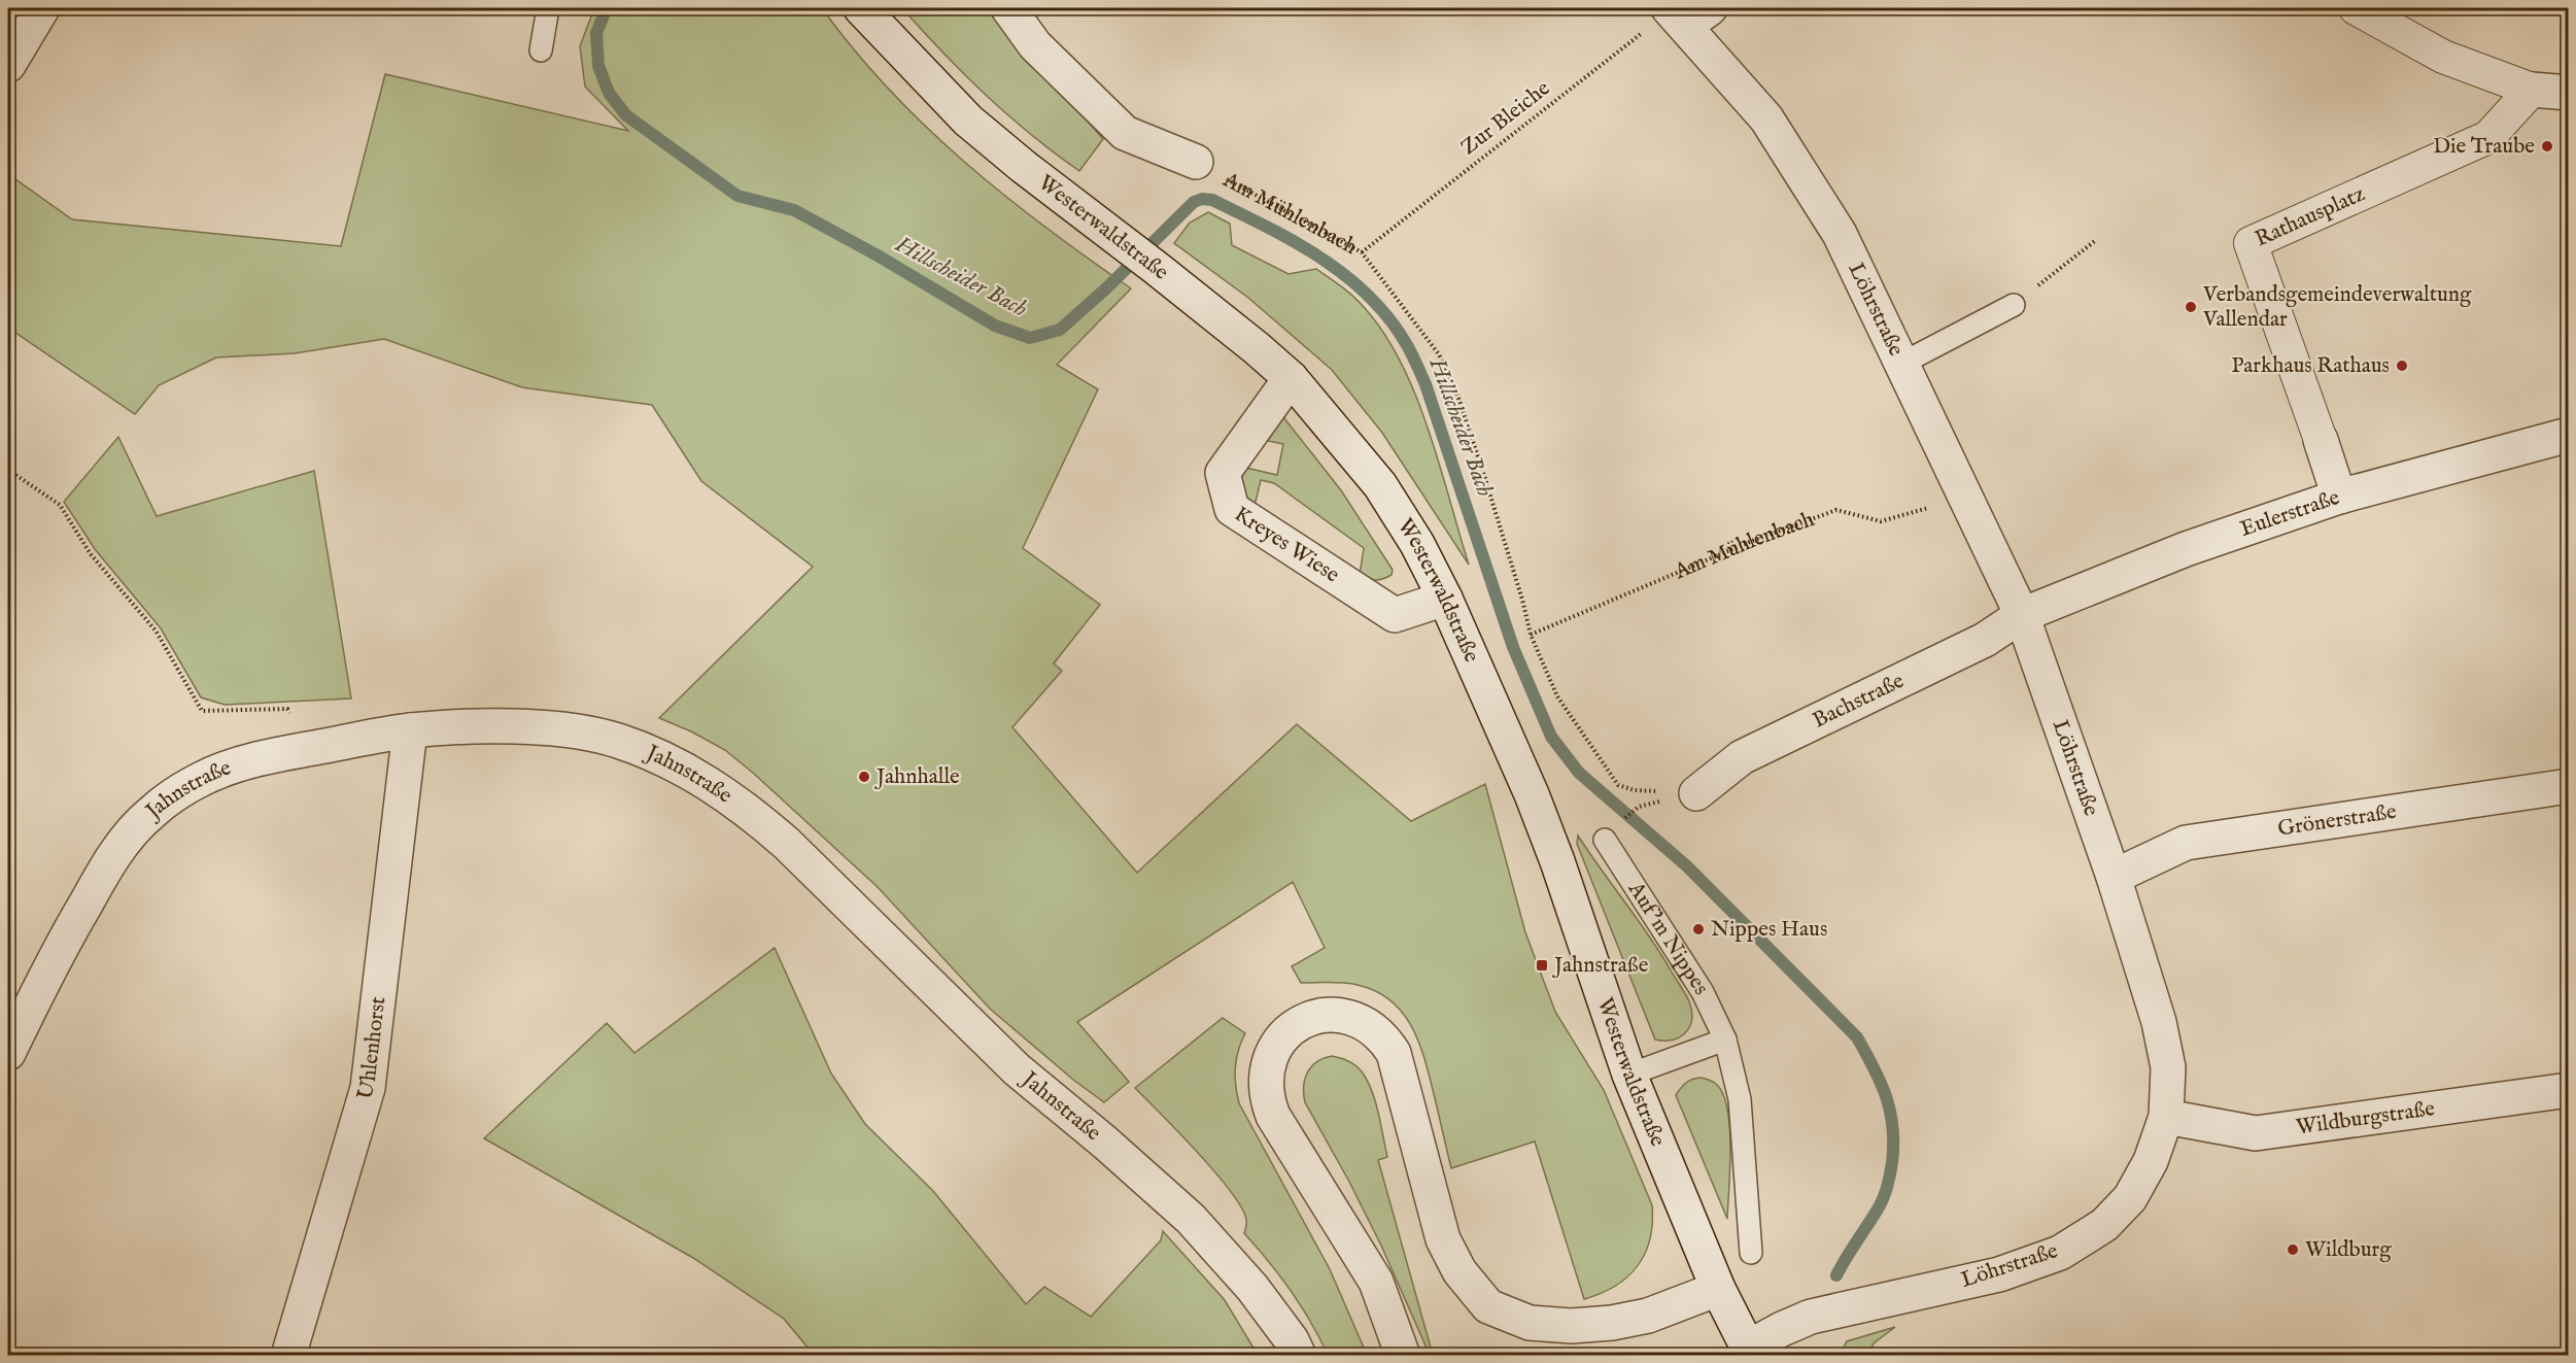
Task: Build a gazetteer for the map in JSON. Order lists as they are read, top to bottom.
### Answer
{
  "streets": {
    "street": [
      "Rathausplatz",
      "Westerwaldstraße",
      "Löhrstraße",
      "Eulerstraße",
      "Kreyes Wiese",
      "Bachstraße",
      "Jahnstraße",
      "Grönerstraße",
      "Uhlenhorst",
      "Wildburgstraße"
    ],
    "lane": ["Auf'm Nippes"],
    "path": ["Zur Bleiche", "Am Mühlenbach"]
  },
  "crossings": [
    ["Zur Bleiche", "Am Mühlenbach"],
    ["Zur Bleiche", "Löhrstraße"],
    ["Am Mühlenbach", "Löhrstraße"],
    ["Am Mühlenbach", "Bachstraße"],
    ["Rathausplatz", "Eulerstraße"],
    ["Westerwaldstraße", "Löhrstraße"],
    ["Westerwaldstraße", "Kreyes Wiese"],
    ["Löhrstraße", "Eulerstraße"],
    ["Löhrstraße", "Bachstraße"],
    ["Löhrstraße", "Grönerstraße"],
    ["Löhrstraße", "Wildburgstraße"],
    ["Eulerstraße", "Bachstraße"],
    ["Jahnstraße", "Uhlenhorst"]
  ],
  "water": ["Hillscheider Bach"],
  "places": {
    "other": [
      "Die Traube",
      "Verbandsgemeindeverwaltung Vallendar",
      "Parkhaus Rathaus",
      "Jahnhalle",
      "Nippes Haus",
      "Wildburg"
    ],
    "transit": ["Jahnstraße"]
  }
}
